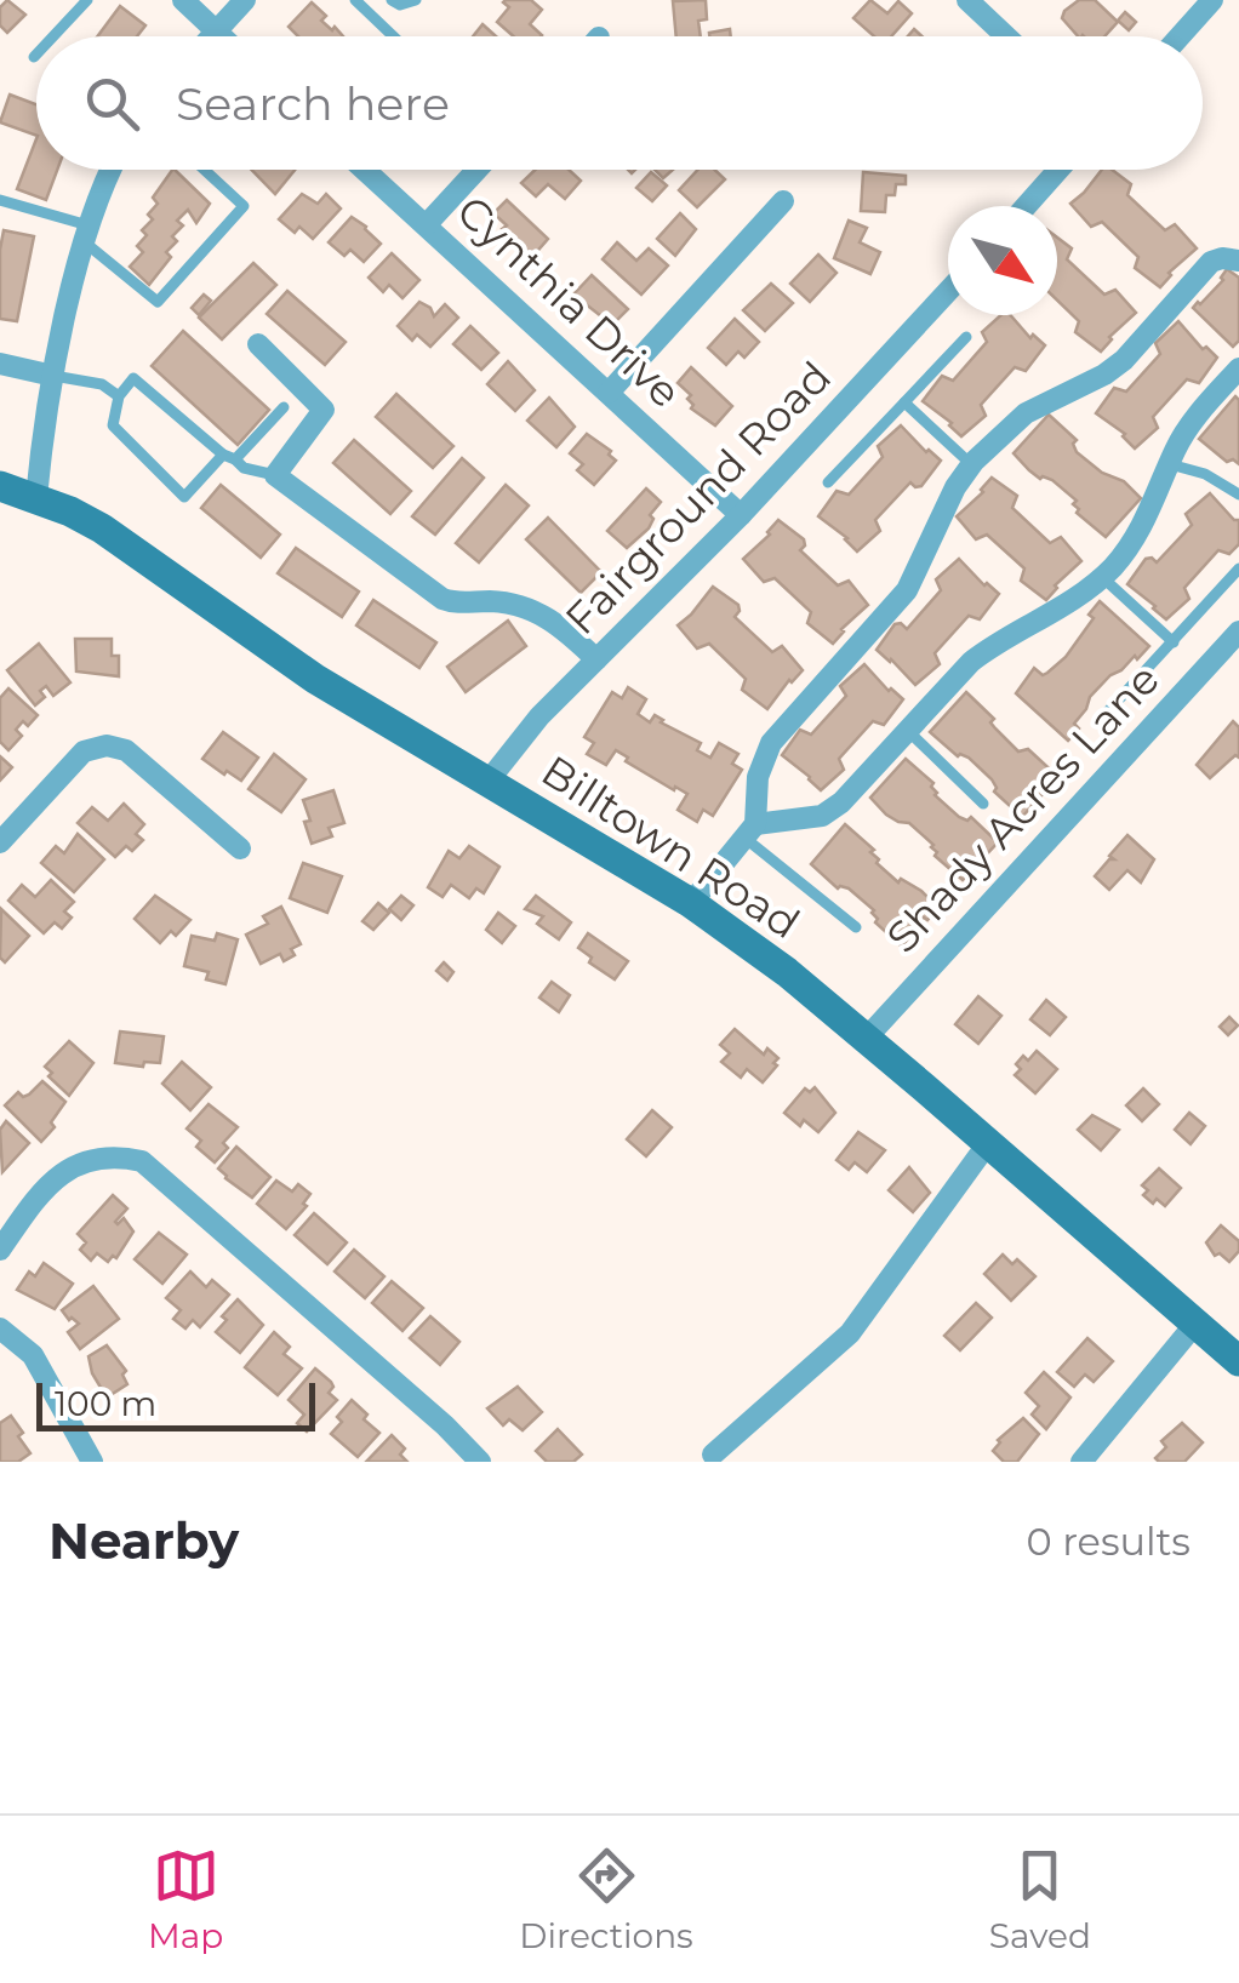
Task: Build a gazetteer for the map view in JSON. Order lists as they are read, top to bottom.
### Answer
{
  "streets": {
    "main road": ["Billtown Road"],
    "street": ["Cynthia Drive", "Fairground Road", "Shady Acres Lane"]
  },
  "crossings": [
    ["Cynthia Drive", "Fairground Road"],
    ["Fairground Road", "Billtown Road"],
    ["Shady Acres Lane", "Billtown Road"]
  ],
  "scale_bar": "100 m",
  "north": "bottom right",
  "page": {
    "search": "Search here",
    "scale": "100 m",
    "heading": ["Nearby", "0 results"],
    "nav": ["Map", "Directions", "Saved"]
  }
}
